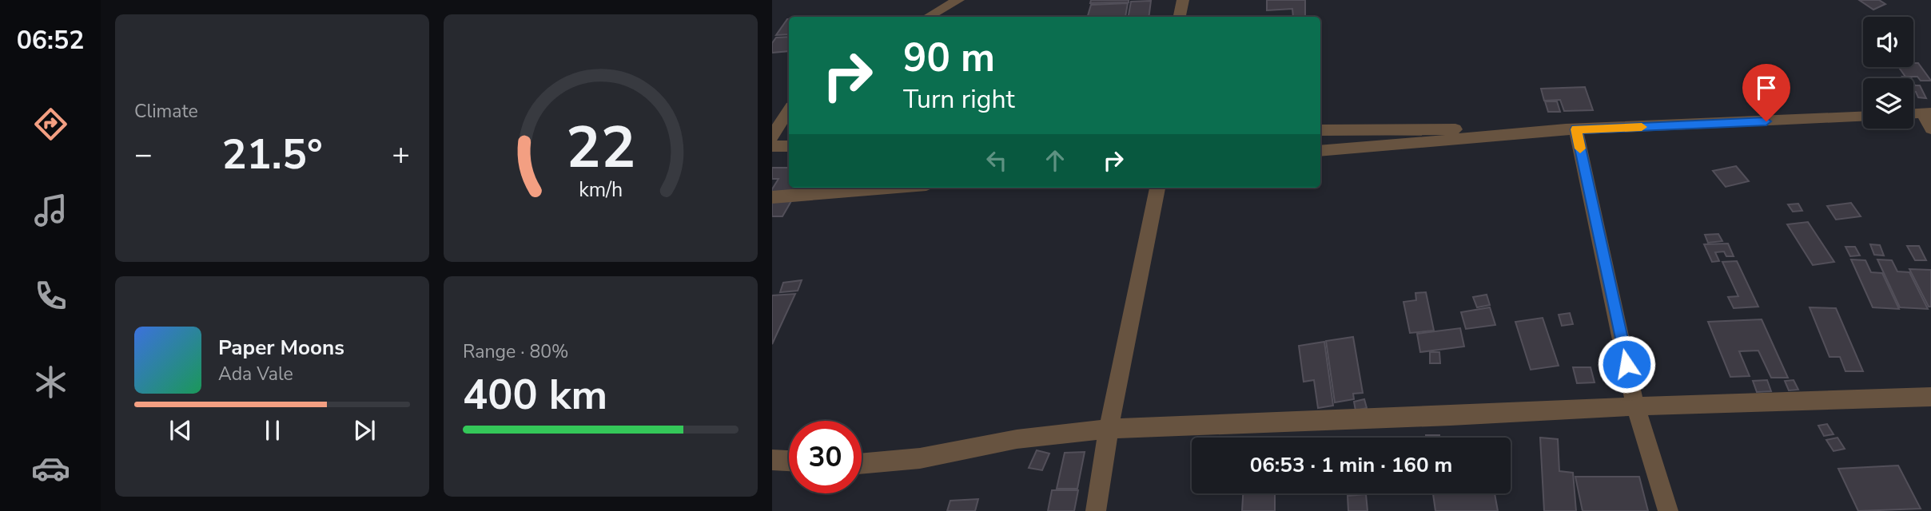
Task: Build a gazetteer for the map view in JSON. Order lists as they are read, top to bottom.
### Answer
{
  "page": {
    "tabs": "06:52",
    "tile": [
      "Climate",
      ["Range · 80%", "400 km"]
    ],
    "turn": ["90 m", "Turn right"],
    "heat": ["−", "21.5°", "+"],
    "song": ["Paper Moons", "Ada Vale"],
    "limit": "30",
    "trip": "06:53 · 1 min · 160 m",
    "gauge": ["22", "km/h"]
  }
}
